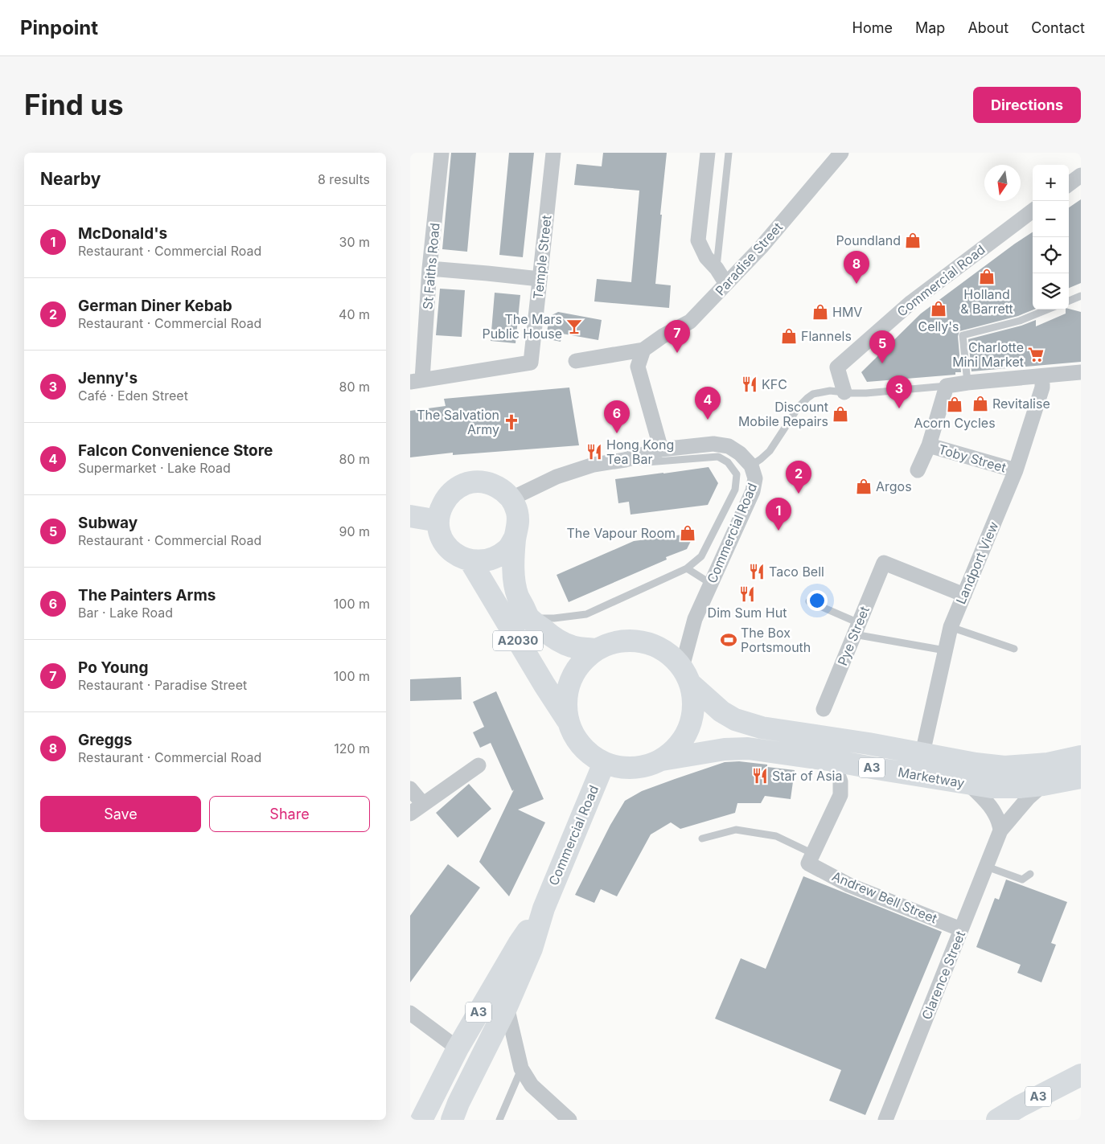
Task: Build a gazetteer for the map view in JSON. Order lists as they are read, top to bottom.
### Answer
{
  "streets": {
    "main road": [
      "Commercial Road",
      "A2030",
      "A3",
      "Marketway"
    ],
    "street": [
      "Temple Street",
      "Paradise Street",
      "St Faiths Road",
      "Toby Street",
      "Landport View",
      "Pye Street",
      "Andrew Bell Street",
      "Clarence Street"
    ]
  },
  "crossings": [
    ["Temple Street", "St Faiths Road"],
    ["Commercial Road", "A2030"],
    ["Commercial Road", "Marketway"],
    ["Toby Street", "Landport View"],
    ["Landport View", "Pye Street"],
    ["Landport View", "Marketway"],
    ["A2030", "Marketway"],
    ["Marketway", "Clarence Street"],
    ["Andrew Bell Street", "Clarence Street"]
  ],
  "places": {
    "shop": [
      "Poundland",
      "Holland & Barrett",
      "Celly's",
      "HMV",
      "Flannels",
      "Revitalise",
      "Acorn Cycles",
      "Discount Mobile Repairs",
      "Argos",
      "The Vapour Room"
    ],
    "bar": ["The Mars Public House"],
    "supermarket": ["Charlotte Mini Market"],
    "restaurant": [
      "KFC",
      "Hong Kong Tea Bar",
      "Taco Bell",
      "Dim Sum Hut",
      "Star of Asia"
    ],
    "church": ["The Salvation Army"],
    "sports": ["The Box Portsmouth"]
  },
  "north": "bottom",
  "page": {
    "header": "Pinpoint",
    "nav": [
      "Home",
      "Map",
      "About",
      "Contact"
    ],
    "buttons": [
      "Directions",
      ["Save", "Share"]
    ],
    "title": "Find us",
    "heading": ["Nearby", "8 results"],
    "map_buttons": ["+", "−"],
    "list": [
      {
        "mark": "1",
        "name": "McDonald's",
        "note": "Restaurant · Commercial Road",
        "value": "30 m"
      },
      {
        "mark": "2",
        "name": "German Diner Kebab",
        "note": "Restaurant · Commercial Road",
        "value": "40 m"
      },
      {
        "mark": "3",
        "name": "Jenny's",
        "note": "Café · Eden Street",
        "value": "80 m"
      },
      {
        "mark": "4",
        "name": "Falcon Convenience Store",
        "note": "Supermarket · Lake Road",
        "value": "80 m"
      },
      {
        "mark": "5",
        "name": "Subway",
        "note": "Restaurant · Commercial Road",
        "value": "90 m"
      },
      {
        "mark": "6",
        "name": "The Painters Arms",
        "note": "Bar · Lake Road",
        "value": "100 m"
      },
      {
        "mark": "7",
        "name": "Po Young",
        "note": "Restaurant · Paradise Street",
        "value": "100 m"
      },
      {
        "mark": "8",
        "name": "Greggs",
        "note": "Restaurant · Commercial Road",
        "value": "120 m"
      }
    ],
    "pins": [
      "8",
      "7",
      "5",
      "3",
      "4",
      "6",
      "2",
      "1"
    ]
  }
}
